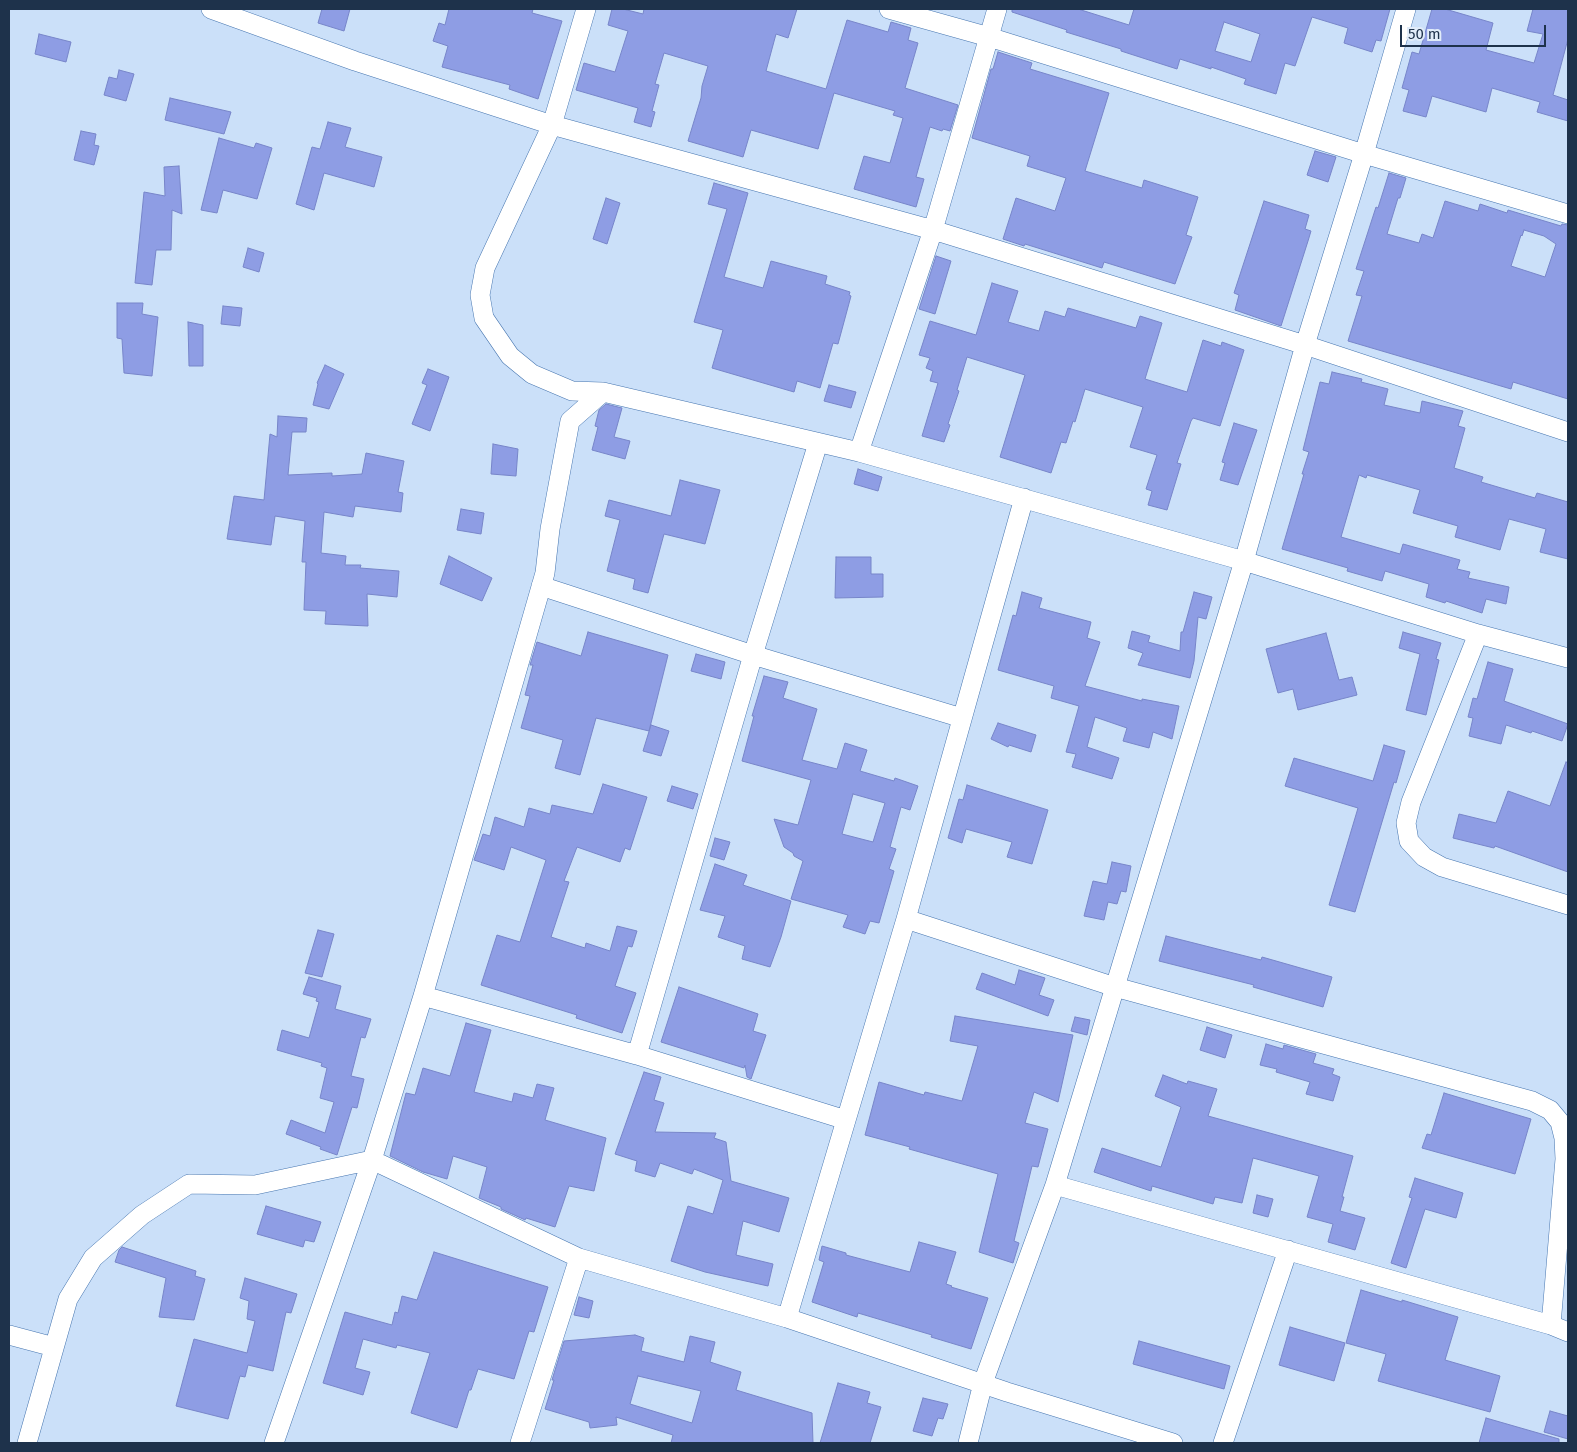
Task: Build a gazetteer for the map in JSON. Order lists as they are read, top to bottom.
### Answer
{
  "scale_bar": "50 m"
}
